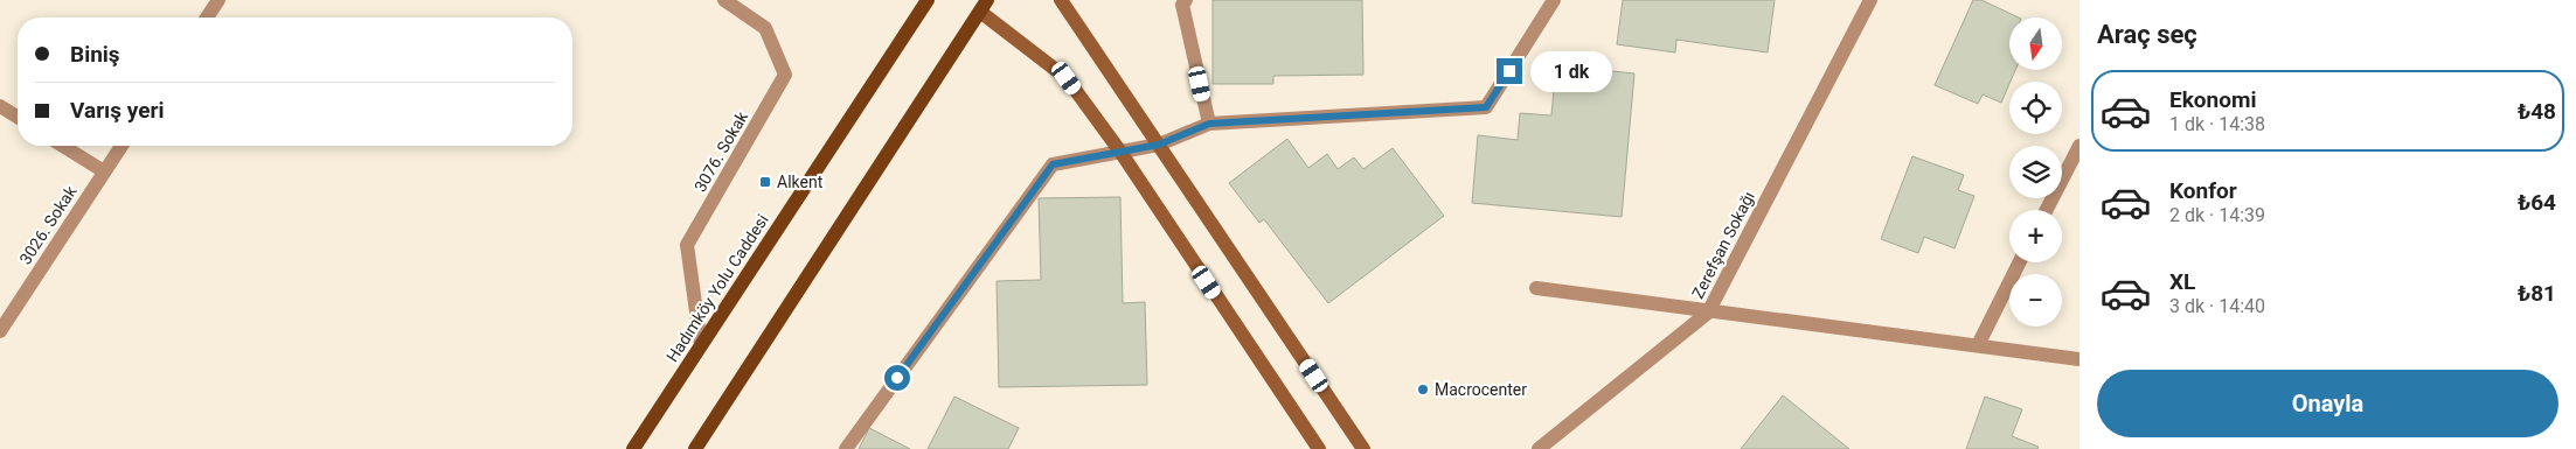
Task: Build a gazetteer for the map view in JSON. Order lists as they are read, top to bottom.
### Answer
{
  "streets": {
    "main road": ["Hadımköy Yolu Caddesi"],
    "street": ["3076. Sokak", "3026. Sokak", "Zerefşan Sokağı"]
  },
  "crossings": [
    ["3076. Sokak", "Hadımköy Yolu Caddesi"]
  ],
  "places": {
    "transit": ["Alkent"],
    "other": ["Macrocenter"]
  },
  "north": "bottom",
  "page": {
    "heading": "Araç seç",
    "map_buttons": ["+", "−"],
    "banner": ["Biniş", "Varış yeri"],
    "bubble": "1 dk",
    "list": [
      {
        "name": "Ekonomi",
        "note": "1 dk · 14:38",
        "value": "₺48"
      },
      {
        "name": "Konfor",
        "note": "2 dk · 14:39",
        "value": "₺64"
      },
      {
        "name": "XL",
        "note": "3 dk · 14:40",
        "value": "₺81"
      }
    ],
    "buttons": "Onayla"
  }
}
